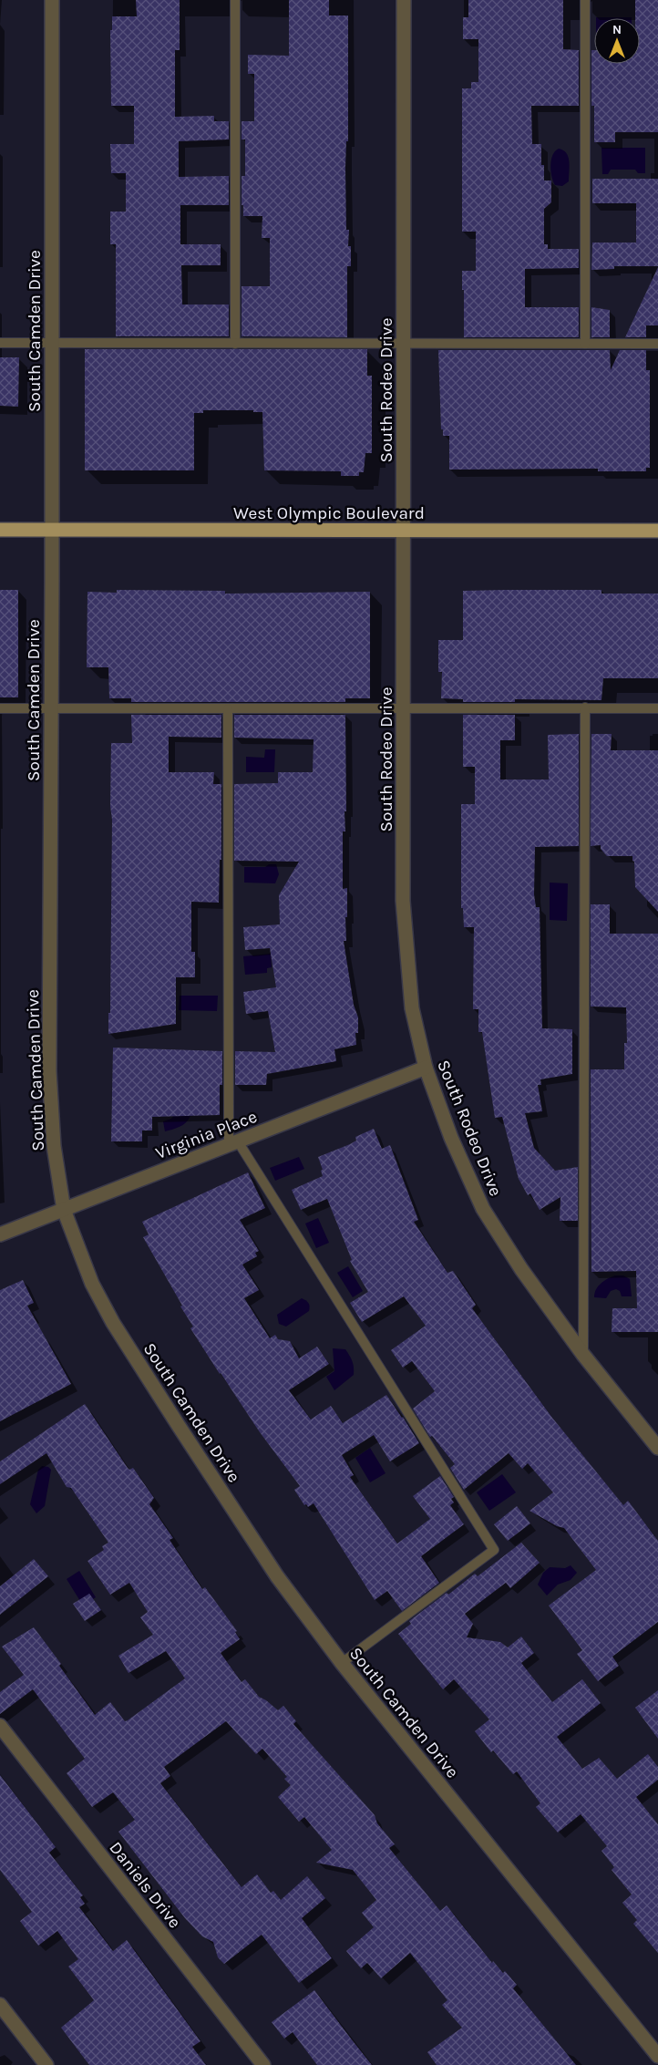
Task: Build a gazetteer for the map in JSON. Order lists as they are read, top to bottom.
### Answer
{
  "streets": {
    "main road": ["West Olympic Boulevard"],
    "street": [
      "South Camden Drive",
      "South Rodeo Drive",
      "Virginia Place",
      "Daniels Drive"
    ]
  },
  "crossings": [
    ["South Camden Drive", "West Olympic Boulevard"],
    ["South Camden Drive", "Virginia Place"],
    ["South Rodeo Drive", "West Olympic Boulevard"],
    ["South Rodeo Drive", "Virginia Place"]
  ],
  "north": "top"
}
